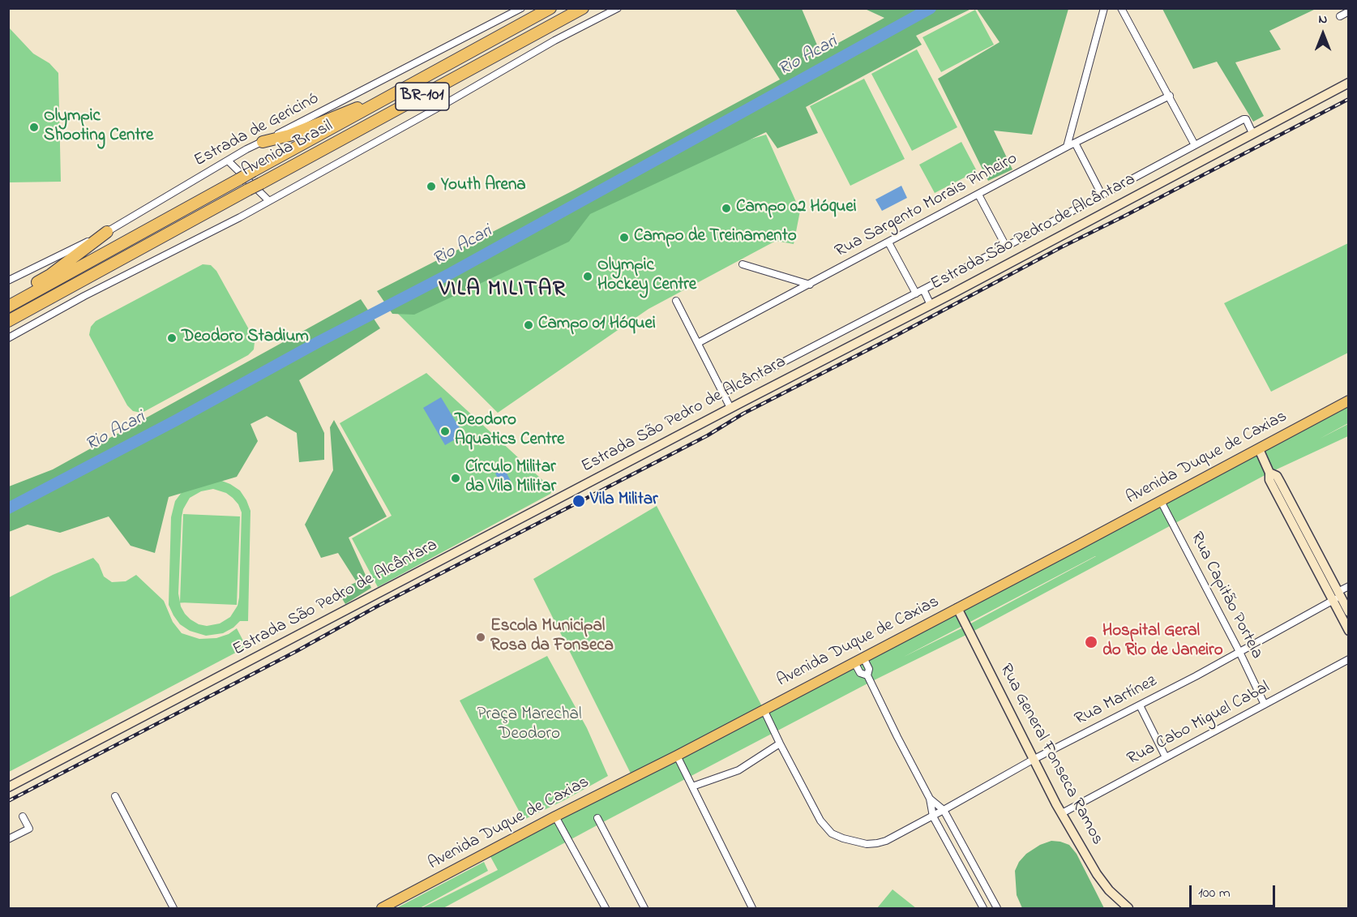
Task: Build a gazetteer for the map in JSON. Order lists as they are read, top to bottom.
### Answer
{
  "streets": {
    "highway": ["BR-101", "Avenida Brasil"],
    "main road": ["Avenida Duque de Caxias"],
    "street": [
      "Estrada de Gericinó",
      "Rua Sargento Morais Pinheiro",
      "Estrada São Pedro de Alcântara",
      "Rua Capitão Portela",
      "Rua Martínez",
      "Rua Cabo Miguel Cabal",
      "Rua General Fonseca Ramos"
    ]
  },
  "crossings": [
    ["Avenida Duque de Caxias", "Rua Capitão Portela"],
    ["Avenida Duque de Caxias", "Rua General Fonseca Ramos"],
    ["Rua Capitão Portela", "Rua Martínez"],
    ["Rua Capitão Portela", "Rua Cabo Miguel Cabal"],
    ["Rua Martínez", "Rua General Fonseca Ramos"],
    ["Rua Cabo Miguel Cabal", "Rua General Fonseca Ramos"]
  ],
  "districts": ["VILA MILITAR"],
  "water": ["Rio Acari"],
  "parks": ["Praça Marechal Deodoro"],
  "places": [
    "Olympic Shooting Centre",
    "Youth Arena",
    "Campo 02 Hóquei",
    "Campo de Treinamento",
    "Olympic Hockey Centre",
    "Campo 01 Hóquei",
    "Deodoro Stadium",
    "Deodoro Aquatics Centre",
    "Círculo Militar da Vila Militar",
    "Vila Militar",
    "Escola Municipal Rosa da Fonseca",
    "Hospital Geral do Rio de Janeiro"
  ],
  "scale_bar": "100 m",
  "north": "top"
}
